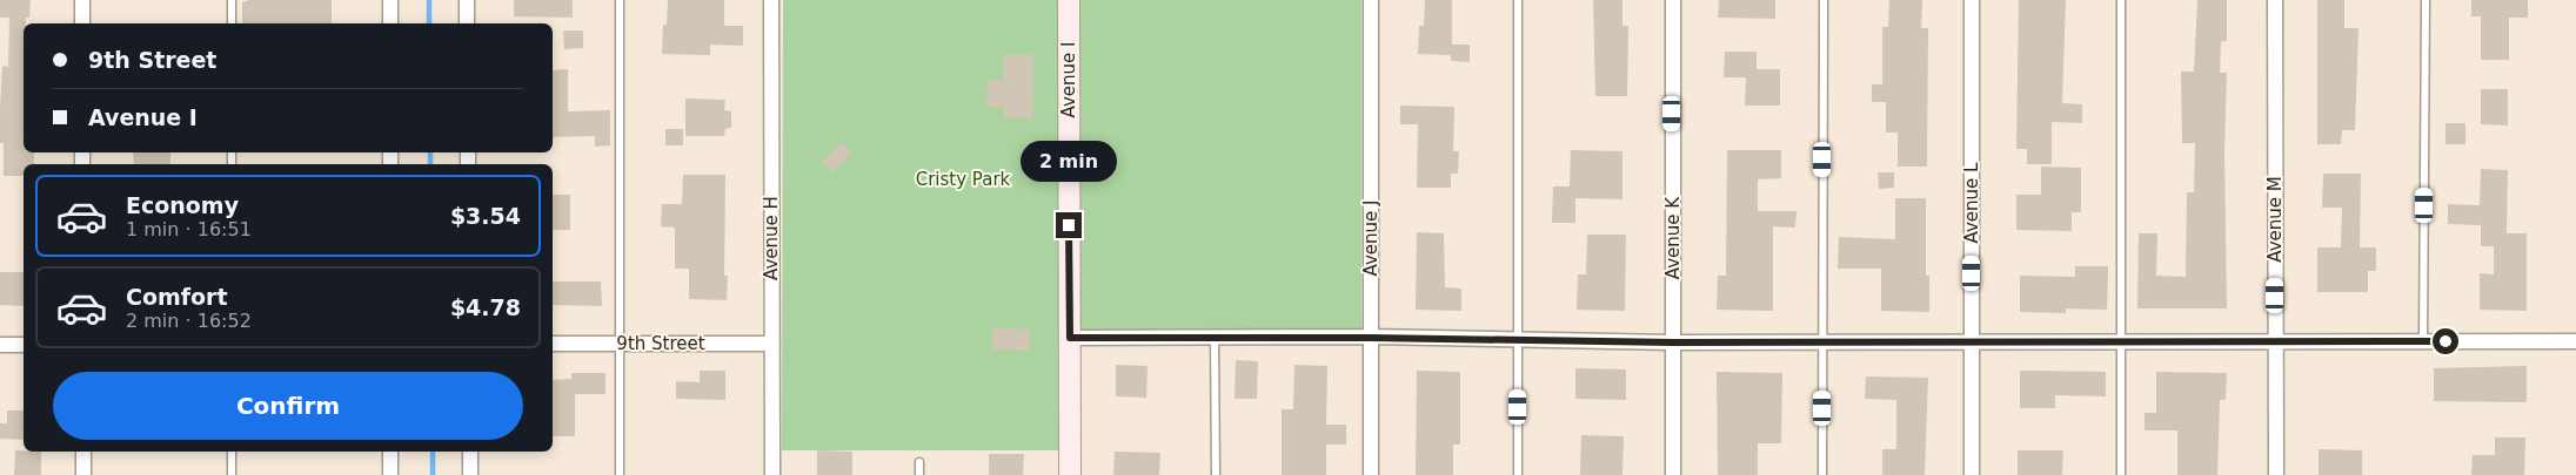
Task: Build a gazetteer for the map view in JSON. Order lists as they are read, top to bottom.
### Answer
{
  "streets": {
    "street": [
      "Avenue I",
      "Avenue L",
      "Avenue M",
      "Avenue H",
      "Avenue J",
      "Avenue K",
      "9th Street"
    ]
  },
  "crossings": [
    ["Avenue H", "9th Street"]
  ],
  "parks": ["Cristy Park"],
  "page": {
    "banner": ["9th Street", "Avenue I"],
    "bubble": "2 min",
    "list": [
      {
        "name": "Economy",
        "note": "1 min · 16:51",
        "value": "$3.54"
      },
      {
        "name": "Comfort",
        "note": "2 min · 16:52",
        "value": "$4.78"
      }
    ],
    "buttons": "Confirm"
  }
}
